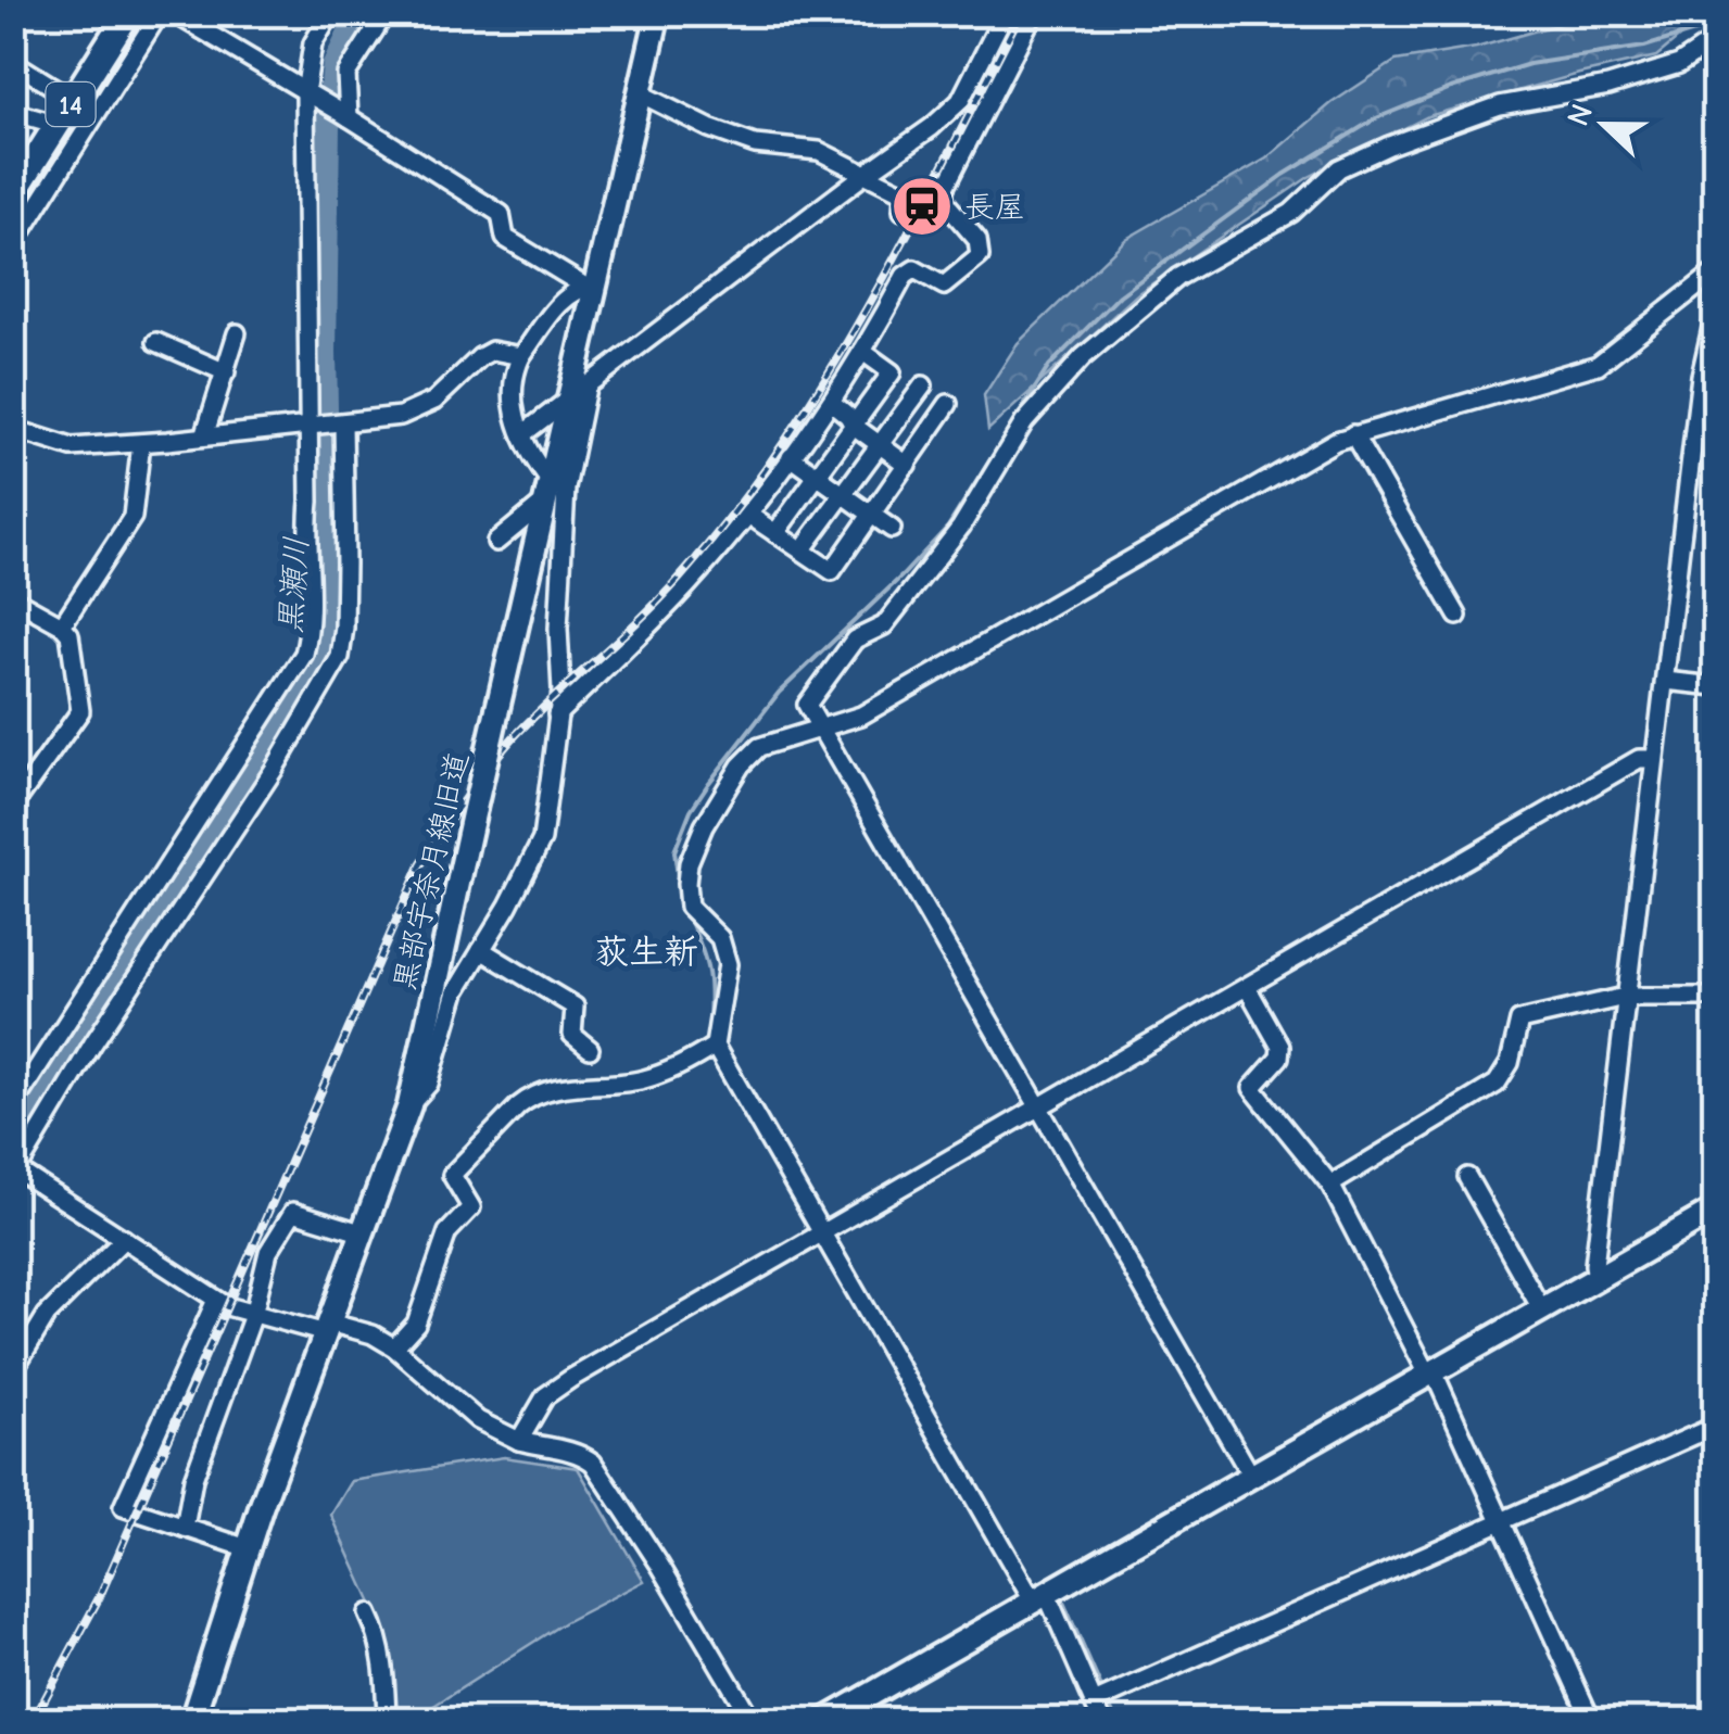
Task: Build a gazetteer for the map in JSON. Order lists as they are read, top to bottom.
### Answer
{
  "streets": {
    "main road": ["14"],
    "street": ["黒部宇奈月線旧道"]
  },
  "districts": ["荻生新"],
  "water": ["黒瀬川"],
  "places": {
    "station": ["長屋"]
  },
  "north": "left"
}
